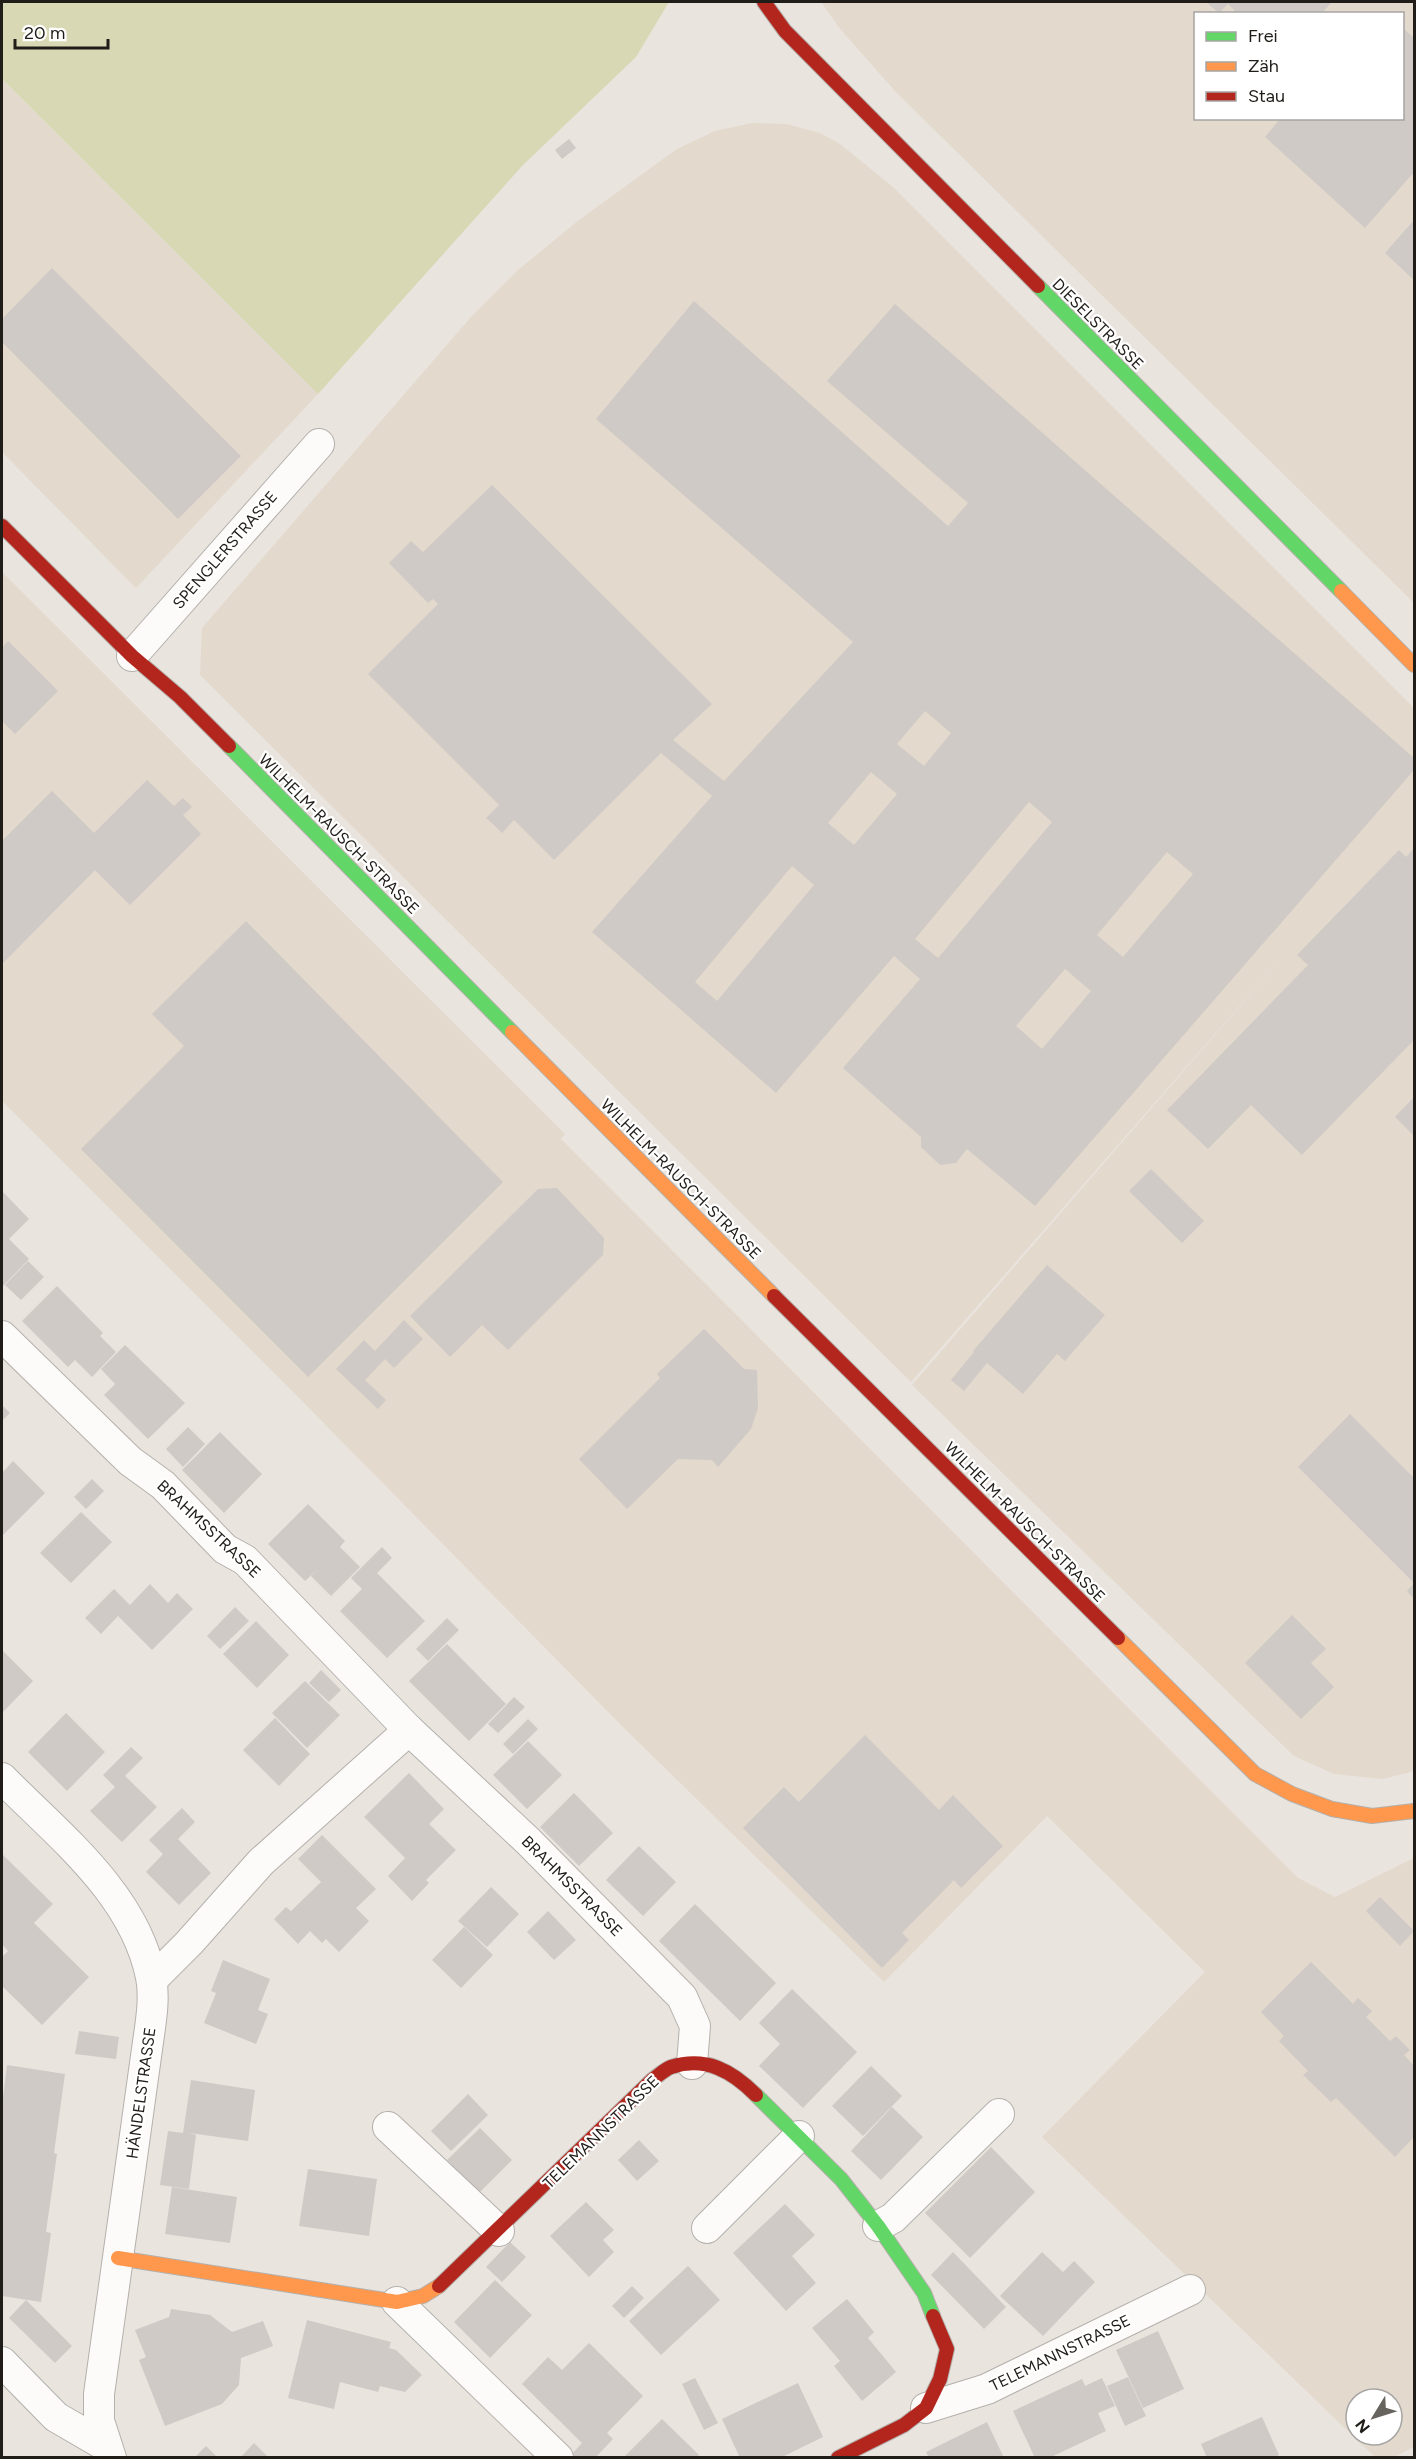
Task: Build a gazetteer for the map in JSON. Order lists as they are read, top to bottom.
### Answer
{
  "streets": {
    "street": [
      "DIESELSTRASSE",
      "SPENGLERSTRASSE",
      "WILHELM-RAUSCH-STRASSE",
      "BRAHMSSTRASSE",
      "HÄNDELSTRASSE",
      "TELEMANNSTRASSE"
    ]
  },
  "crossings": [
    ["SPENGLERSTRASSE", "WILHELM-RAUSCH-STRASSE"],
    ["BRAHMSSTRASSE", "TELEMANNSTRASSE"],
    ["HÄNDELSTRASSE", "TELEMANNSTRASSE"]
  ],
  "legend": ["Frei", "Zäh", "Stau"],
  "scale_bar": "20 m",
  "north": "bottom left"
}
